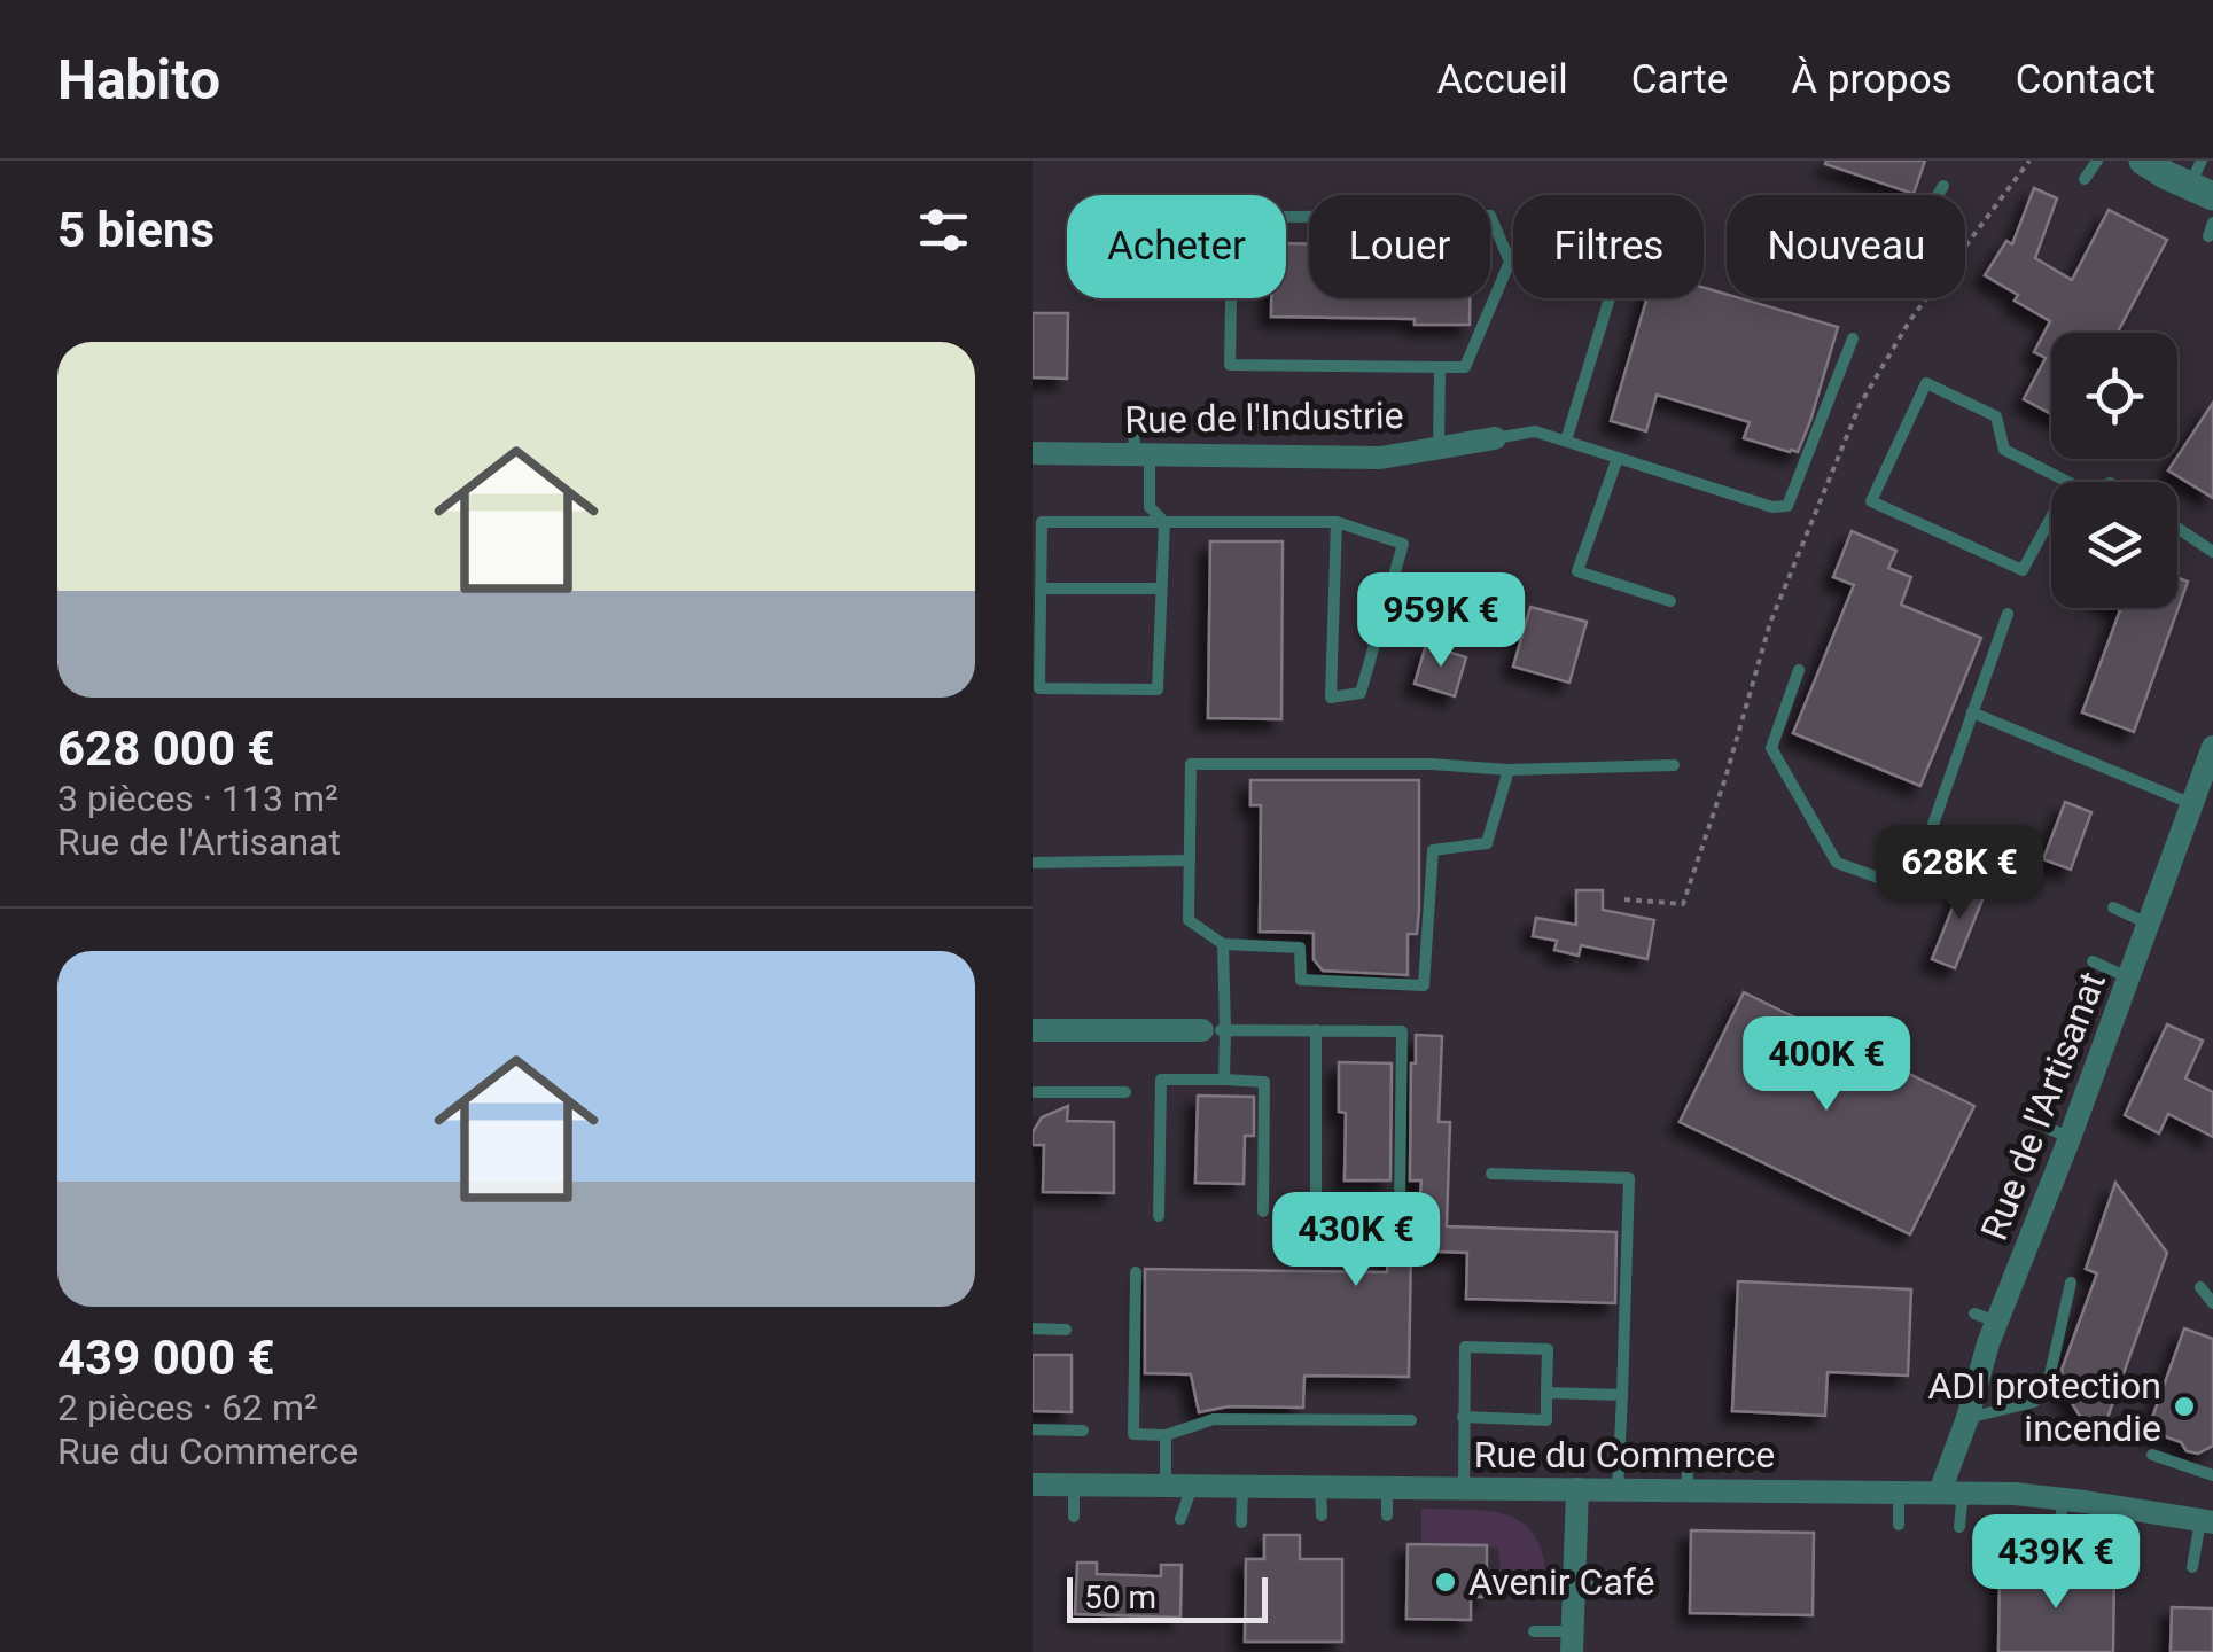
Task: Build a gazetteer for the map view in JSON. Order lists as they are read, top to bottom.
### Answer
{
  "streets": {
    "street": ["Rue de l'Industrie", "Rue de l'Artisanat", "Rue du Commerce"]
  },
  "crossings": [
    ["Rue de l'Artisanat", "Rue du Commerce"]
  ],
  "places": ["ADI protection incendie", "Avenir Café"],
  "scale_bar": "50 m",
  "page": {
    "header": "Habito",
    "nav": [
      "Accueil",
      "Carte",
      "À propos",
      "Contact"
    ],
    "heading": "5 biens",
    "chip": [
      "Acheter",
      "Louer",
      "Filtres",
      "Nouveau"
    ],
    "list": [
      {
        "name": "628 000 €",
        "note": "3 pièces · 113 m² · Rue de l'Artisanat"
      },
      {
        "name": "439 000 €",
        "note": "2 pièces · 62 m² · Rue du Commerce"
      }
    ],
    "price": [
      "959K €",
      "628K €",
      "400K €",
      "430K €",
      "439K €"
    ],
    "scale": "50 m"
  }
}
